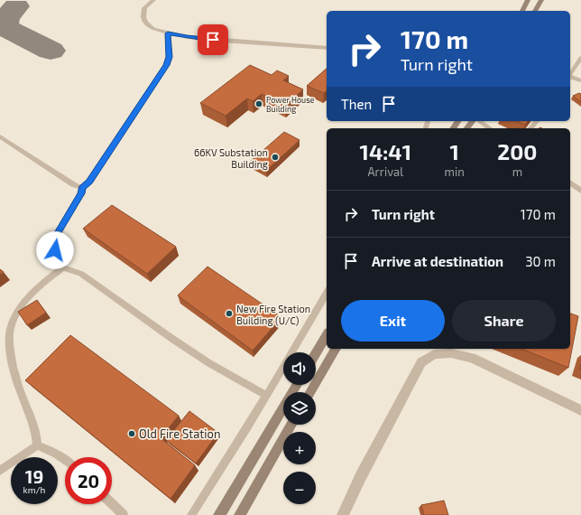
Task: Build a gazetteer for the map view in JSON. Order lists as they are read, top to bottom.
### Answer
{
  "places": [
    "Power House Building",
    "66KV Substation Building",
    "New Fire Station Building (U/C)",
    "Old Fire Station"
  ],
  "page": {
    "turn": ["170 m", "Turn right"],
    "then": "Then",
    "eta": [
      "14:41",
      "Arrival",
      "1",
      "min",
      "200",
      "m"
    ],
    "list": [
      {
        "name": "Turn right",
        "value": "170 m"
      },
      {
        "name": "Arrive at destination",
        "value": "30 m"
      }
    ],
    "buttons": ["Exit", "Share"],
    "map_buttons": ["+", "−"],
    "speed": "19 km/h",
    "limit": "20"
  }
}
